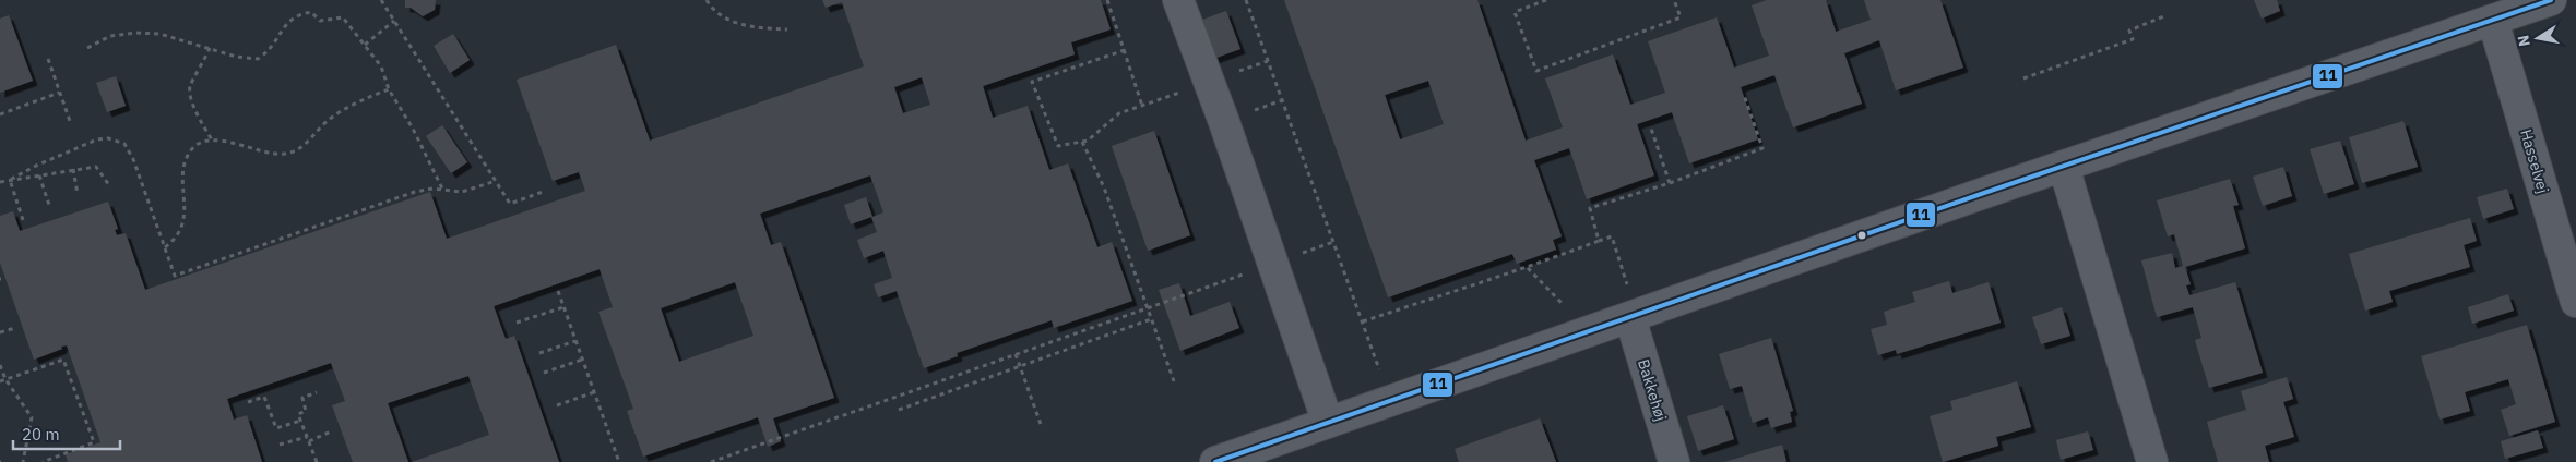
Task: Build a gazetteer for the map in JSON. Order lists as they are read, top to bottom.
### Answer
{
  "streets": {
    "street": ["Hasselvej", "Bakkehøj"]
  },
  "lines": ["transit line 11"],
  "scale_bar": "20 m",
  "north": "left"
}
